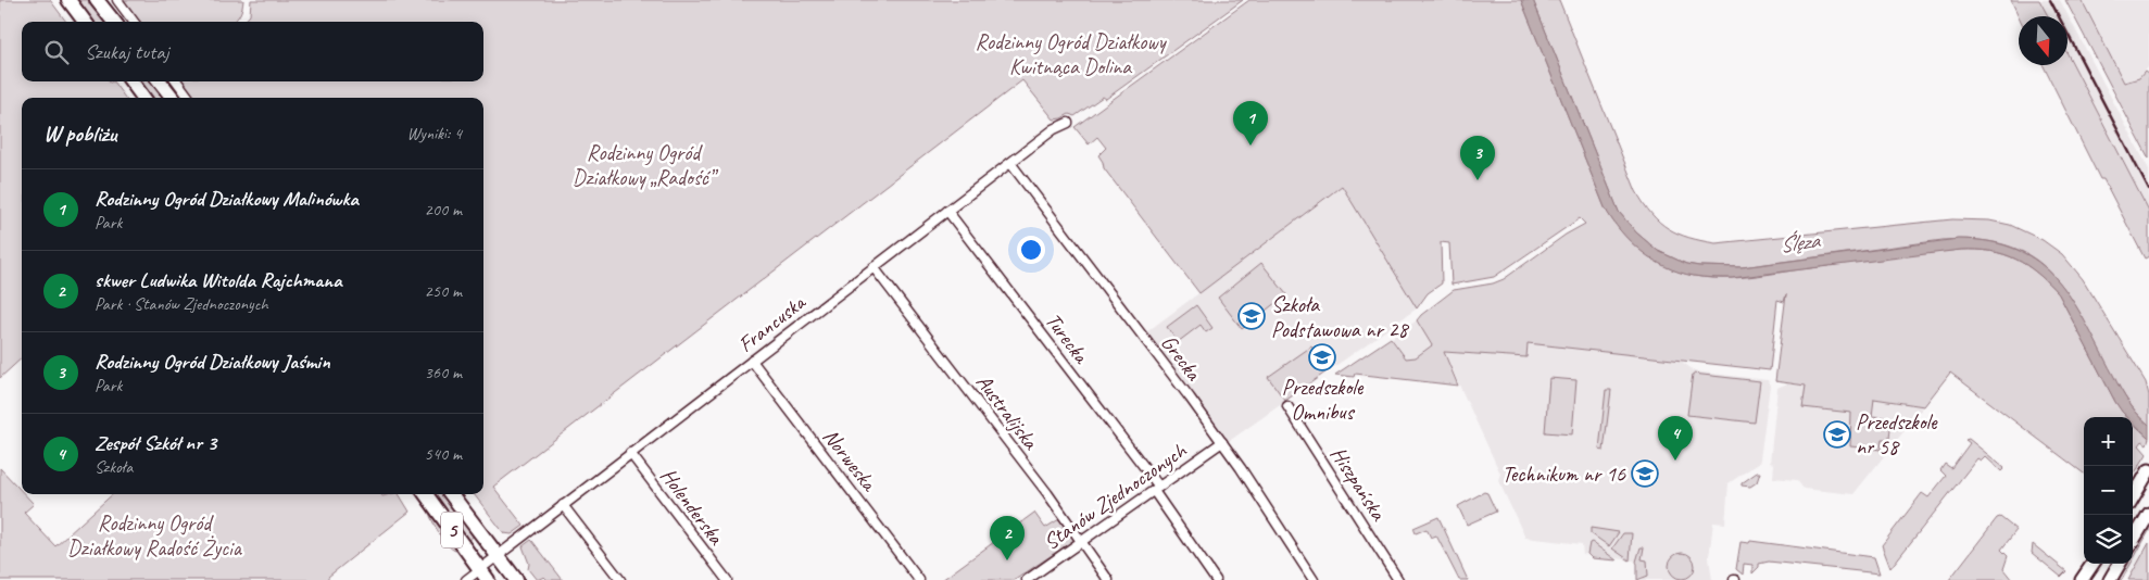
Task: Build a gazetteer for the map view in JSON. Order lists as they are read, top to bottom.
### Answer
{
  "streets": {
    "main road": ["5"],
    "street": [
      "Francuska",
      "Turecka",
      "Grecka",
      "Australijska",
      "Norweska",
      "Hiszpańska",
      "Stanów Zjednoczonych",
      "Holenderska"
    ]
  },
  "crossings": [
    ["Francuska", "Turecka"],
    ["Francuska", "Grecka"],
    ["Francuska", "Australijska"],
    ["Francuska", "Norweska"],
    ["Francuska", "Holenderska"],
    ["Francuska", "5"],
    ["Turecka", "Stanów Zjednoczonych"],
    ["Grecka", "Stanów Zjednoczonych"],
    ["Australijska", "Stanów Zjednoczonych"]
  ],
  "water": ["Ślęza"],
  "parks": ["Rodzinny Ogród Działkowy Kwitnąca Dolina", "Rodzinny Ogród Działkowy „Radość”", "Rodzinny Ogród Działkowy Radość Życia"],
  "places": {
    "school or university": [
      "Szkoła Podstawowa nr 28",
      "Przedszkole Omnibus",
      "Przedszkole nr 58",
      "Technikum nr 16"
    ]
  },
  "north": "bottom",
  "page": {
    "search": "Szukaj tutaj",
    "heading": ["W pobliżu", "Wyniki: 4"],
    "pins": [
      "1",
      "3",
      "4",
      "2"
    ],
    "list": [
      {
        "mark": "1",
        "name": "Rodzinny Ogród Działkowy Malinówka",
        "note": "Park",
        "value": "200 m"
      },
      {
        "mark": "2",
        "name": "skwer Ludwika Witolda Rajchmana",
        "note": "Park · Stanów Zjednoczonych",
        "value": "250 m"
      },
      {
        "mark": "3",
        "name": "Rodzinny Ogród Działkowy Jaśmin",
        "note": "Park",
        "value": "360 m"
      },
      {
        "mark": "4",
        "name": "Zespół Szkół nr 3",
        "note": "Szkoła",
        "value": "540 m"
      }
    ],
    "map_buttons": ["+", "−"]
  }
}
